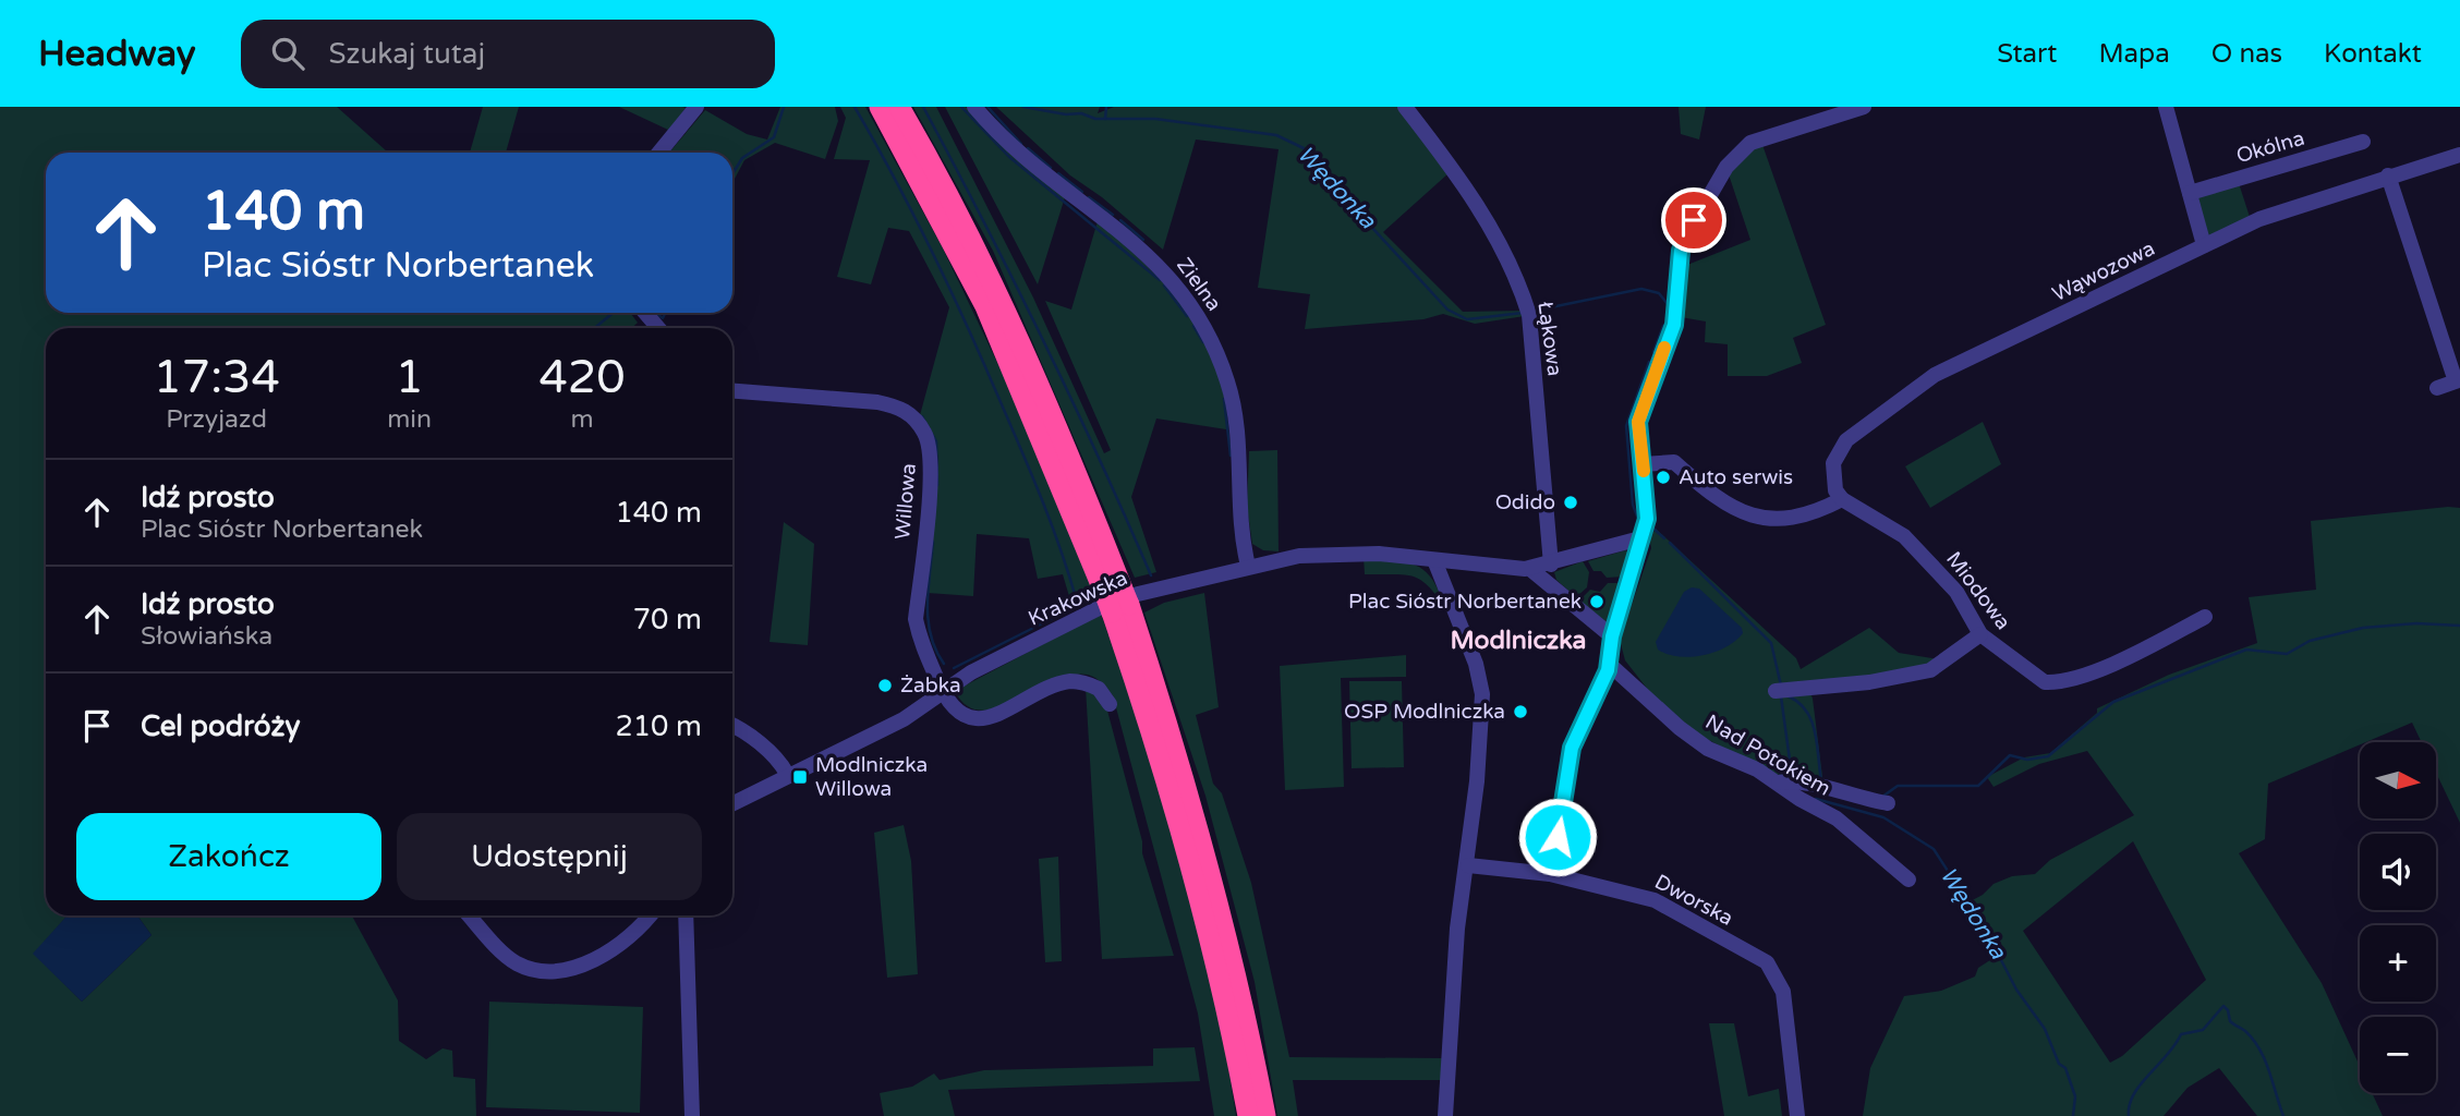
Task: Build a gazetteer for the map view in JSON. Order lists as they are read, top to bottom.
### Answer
{
  "streets": {
    "street": [
      "Okólna",
      "Wąwozowa",
      "Zielna",
      "Łąkowa",
      "Willowa",
      "Miodowa",
      "Krakowska",
      "Nad Potokiem",
      "Dworska"
    ]
  },
  "crossings": [
    ["Wąwozowa", "Miodowa"],
    ["Zielna", "Krakowska"],
    ["Willowa", "Krakowska"]
  ],
  "districts": ["Modlniczka"],
  "water": ["Wędonka"],
  "places": {
    "other": [
      "Auto serwis",
      "Odido",
      "Plac Sióstr Norbertanek",
      "Żabka",
      "OSP Modlniczka"
    ],
    "transit": ["Modlniczka Willowa"]
  },
  "north": "right",
  "page": {
    "header": "Headway",
    "search": "Szukaj tutaj",
    "nav": [
      "Start",
      "Mapa",
      "O nas",
      "Kontakt"
    ],
    "turn": ["140 m", "Plac Sióstr Norbertanek"],
    "eta": [
      "17:34",
      "Przyjazd",
      "1",
      "min",
      "420",
      "m"
    ],
    "list": [
      {
        "name": "Idź prosto",
        "note": "Plac Sióstr Norbertanek",
        "value": "140 m"
      },
      {
        "name": "Idź prosto",
        "note": "Słowiańska",
        "value": "70 m"
      },
      {
        "name": "Cel podróży",
        "value": "210 m"
      }
    ],
    "map_buttons": ["+", "−"],
    "buttons": ["Zakończ", "Udostępnij"]
  }
}
